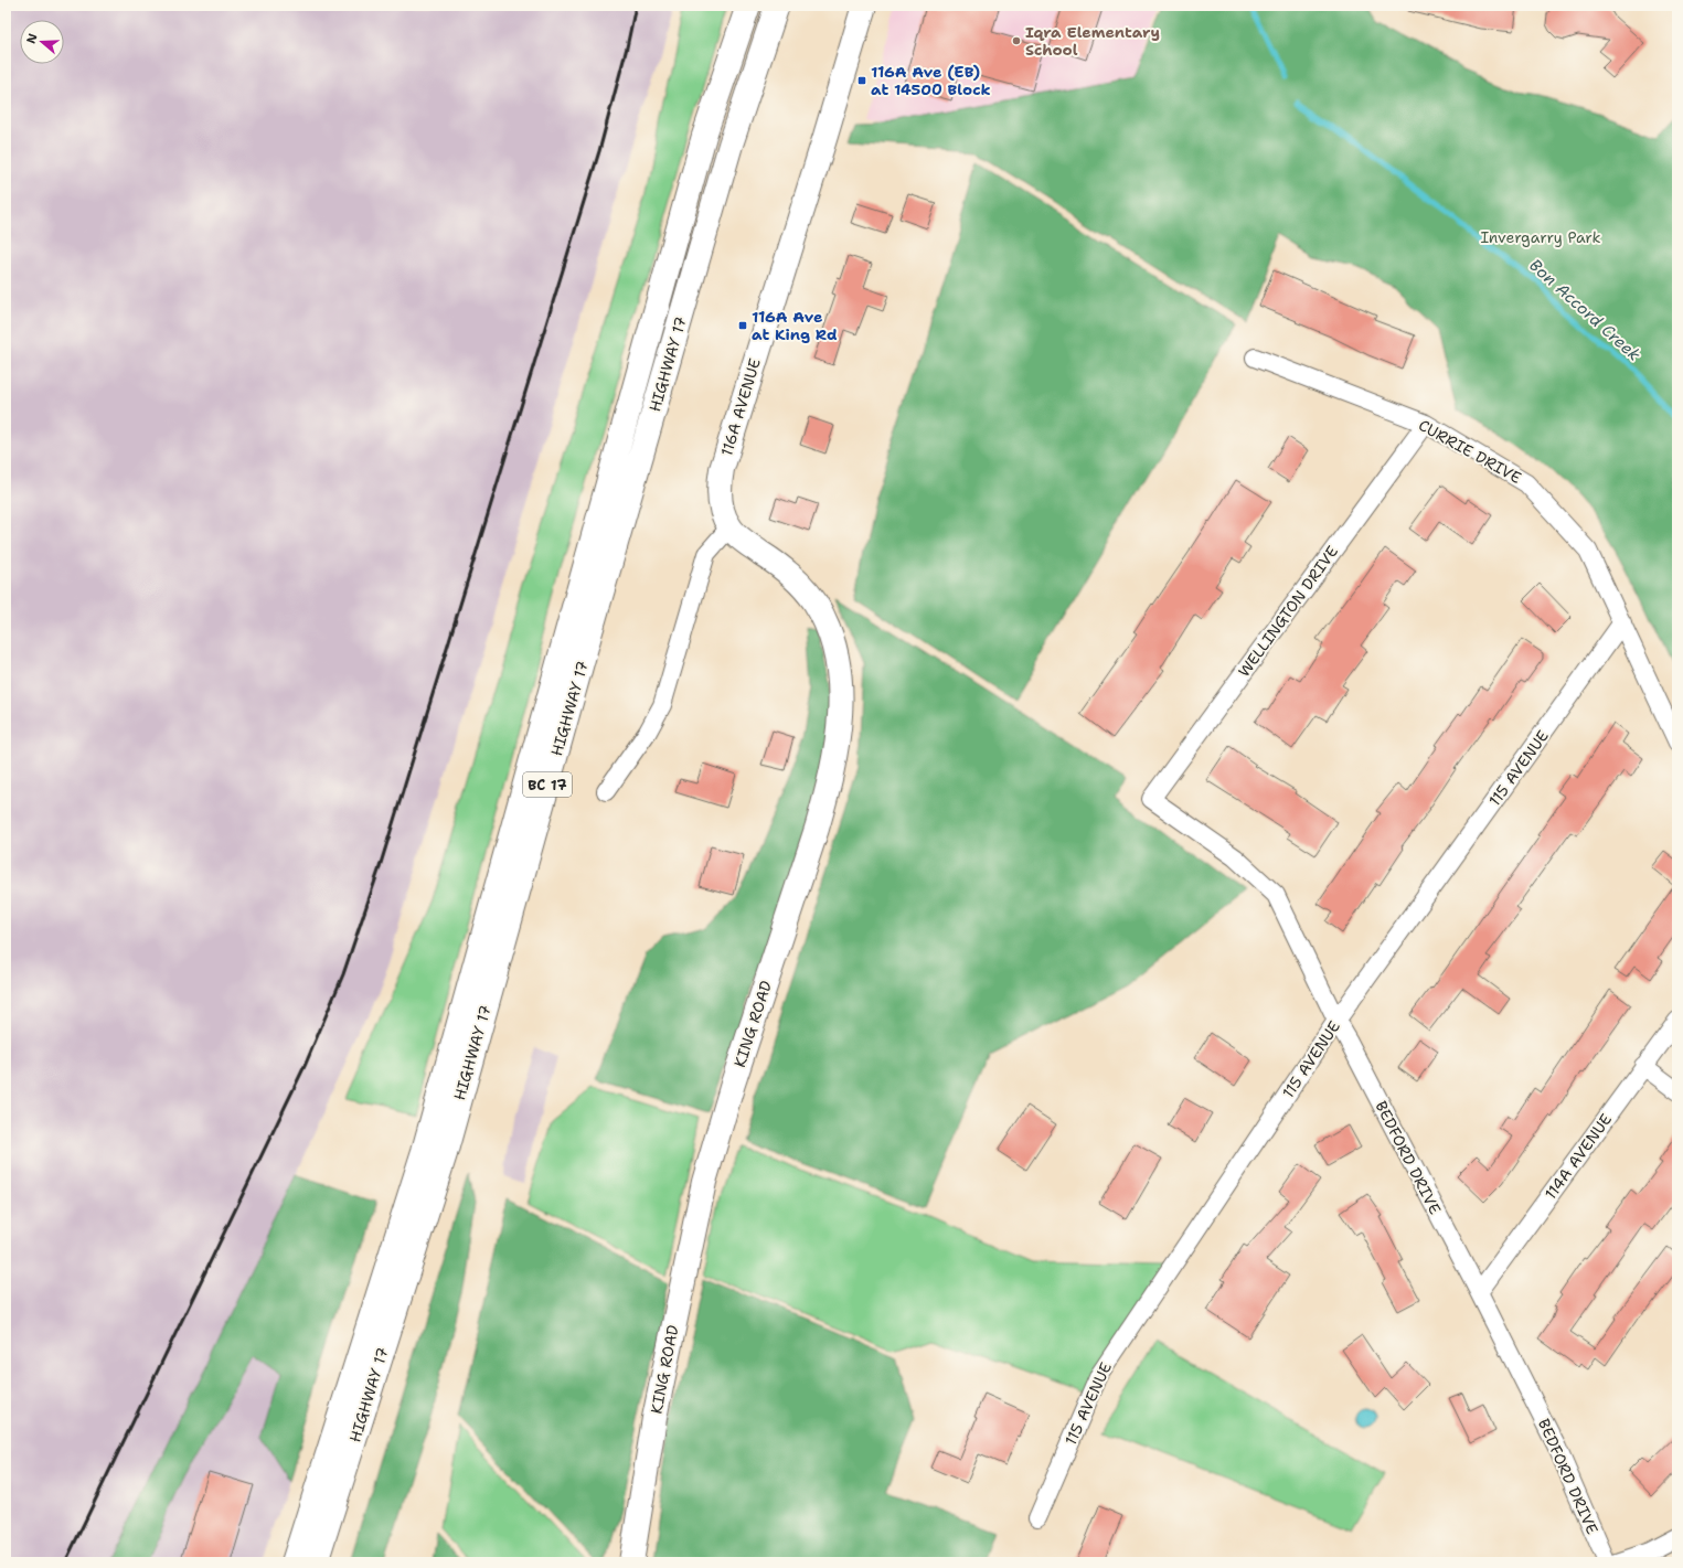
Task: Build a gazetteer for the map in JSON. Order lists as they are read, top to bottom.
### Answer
{
  "streets": {
    "main road": [
      "HIGHWAY 17",
      "116A AVENUE",
      "BC 17",
      "KING ROAD"
    ],
    "street": [
      "CURRIE DRIVE",
      "WELLINGTON DRIVE",
      "115 AVENUE",
      "114A AVENUE",
      "BEDFORD DRIVE"
    ]
  },
  "crossings": [
    ["116A AVENUE", "KING ROAD"],
    ["CURRIE DRIVE", "WELLINGTON DRIVE"],
    ["CURRIE DRIVE", "115 AVENUE"],
    ["WELLINGTON DRIVE", "BEDFORD DRIVE"],
    ["115 AVENUE", "BEDFORD DRIVE"],
    ["114A AVENUE", "BEDFORD DRIVE"]
  ],
  "water": ["Bon Accord Creek"],
  "parks": ["Invergarry Park"],
  "places": {
    "other": ["Iqra Elementary School"],
    "transit": ["116A Ave (EB) at 14500 Block", "116A Ave at King Rd"]
  },
  "north": "left"
}
